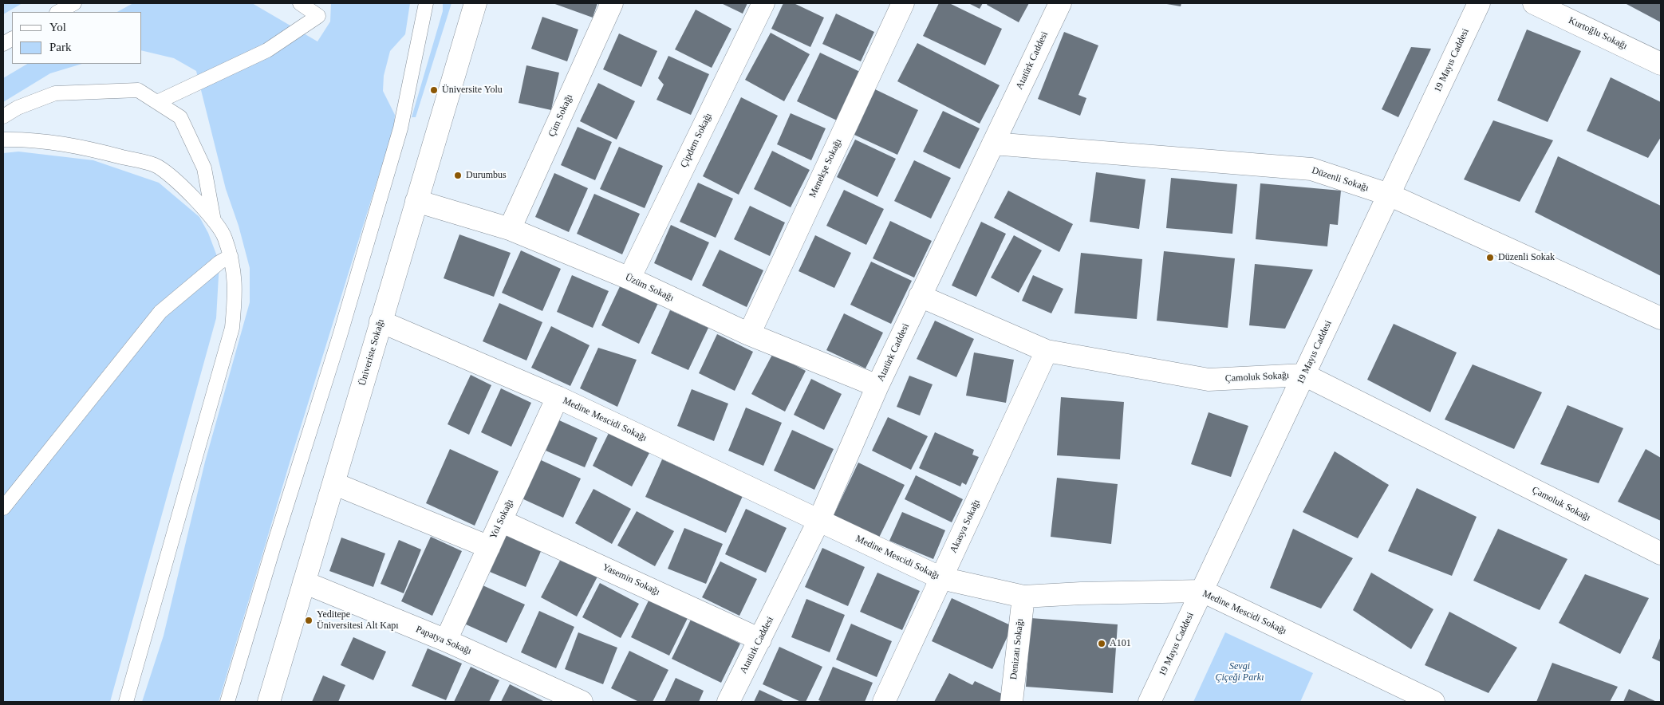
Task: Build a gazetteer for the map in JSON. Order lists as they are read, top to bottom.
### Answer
{
  "streets": {
    "street": [
      "Kurtoğlu Sokağı",
      "Atatürk Caddesi",
      "19 Mayıs Caddesi",
      "Çim Sokağı",
      "Çipdem Sokağı",
      "Menekşe Sokağı",
      "Düzenli Sokağı",
      "Üzüm Sokağı",
      "Üniveriste Sokağı",
      "Çamoluk Sokağı",
      "Medine Mescidi Sokağı",
      "Yol Sokağı",
      "Akasya Sokağı",
      "Yasemin Sokağı",
      "Papatya Sokağı",
      "Denizatı Sokağı"
    ]
  },
  "crossings": [
    ["Atatürk Caddesi", "Düzenli Sokağı"],
    ["Atatürk Caddesi", "Üzüm Sokağı"],
    ["Atatürk Caddesi", "Çamoluk Sokağı"],
    ["Atatürk Caddesi", "Medine Mescidi Sokağı"],
    ["Atatürk Caddesi", "Yasemin Sokağı"],
    ["19 Mayıs Caddesi", "Düzenli Sokağı"],
    ["19 Mayıs Caddesi", "Çamoluk Sokağı"],
    ["19 Mayıs Caddesi", "Medine Mescidi Sokağı"],
    ["Çim Sokağı", "Üzüm Sokağı"],
    ["Çipdem Sokağı", "Üzüm Sokağı"],
    ["Menekşe Sokağı", "Üzüm Sokağı"],
    ["Üzüm Sokağı", "Üniveriste Sokağı"],
    ["Üniveriste Sokağı", "Medine Mescidi Sokağı"],
    ["Üniveriste Sokağı", "Papatya Sokağı"],
    ["Çamoluk Sokağı", "Akasya Sokağı"],
    ["Medine Mescidi Sokağı", "Yol Sokağı"],
    ["Medine Mescidi Sokağı", "Akasya Sokağı"],
    ["Medine Mescidi Sokağı", "Denizatı Sokağı"],
    ["Yol Sokağı", "Yasemin Sokağı"],
    ["Yol Sokağı", "Papatya Sokağı"]
  ],
  "parks": ["Sevgi Çiçeği Parkı"],
  "places": [
    "Üniversite Yolu",
    "Durumbus",
    "Düzenli Sokak",
    "Yeditepe Üniversitesi Alt Kapı",
    "A101"
  ],
  "legend": ["Yol", "Park"]
}
